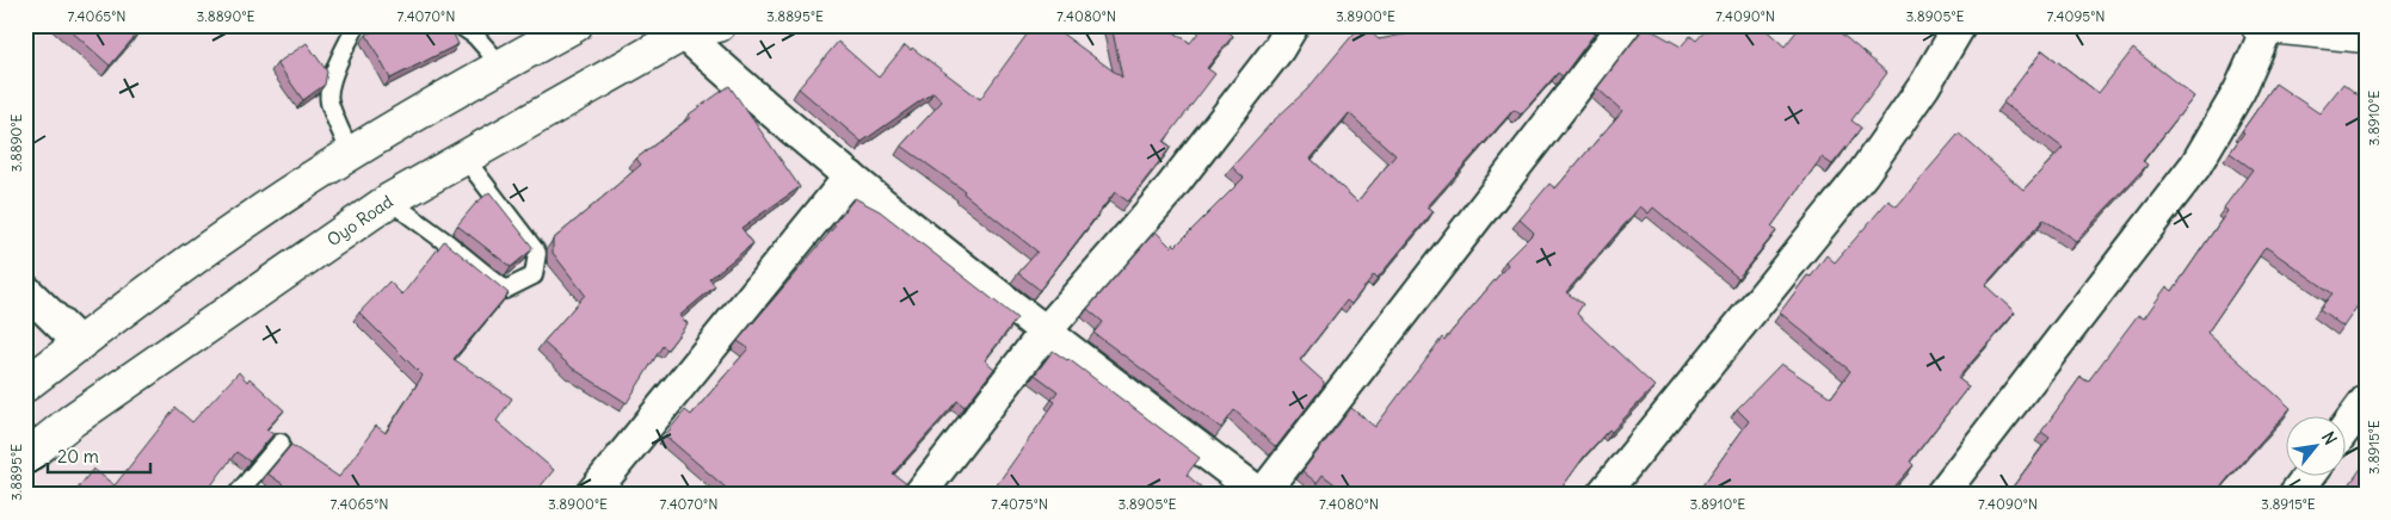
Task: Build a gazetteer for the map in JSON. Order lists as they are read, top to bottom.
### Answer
{
  "streets": {
    "main road": ["Oyo Road"]
  },
  "scale_bar": "20 m",
  "north": "top right",
  "coordinates": [
    "7.4065°N",
    "3.8890°E",
    "7.4070°N",
    "3.8895°E",
    "7.4080°N",
    "3.8900°E",
    "7.4090°N",
    "3.8905°E",
    "7.4095°N",
    "3.8910°E",
    "3.8915°E",
    "7.4075°N"
  ]
}
